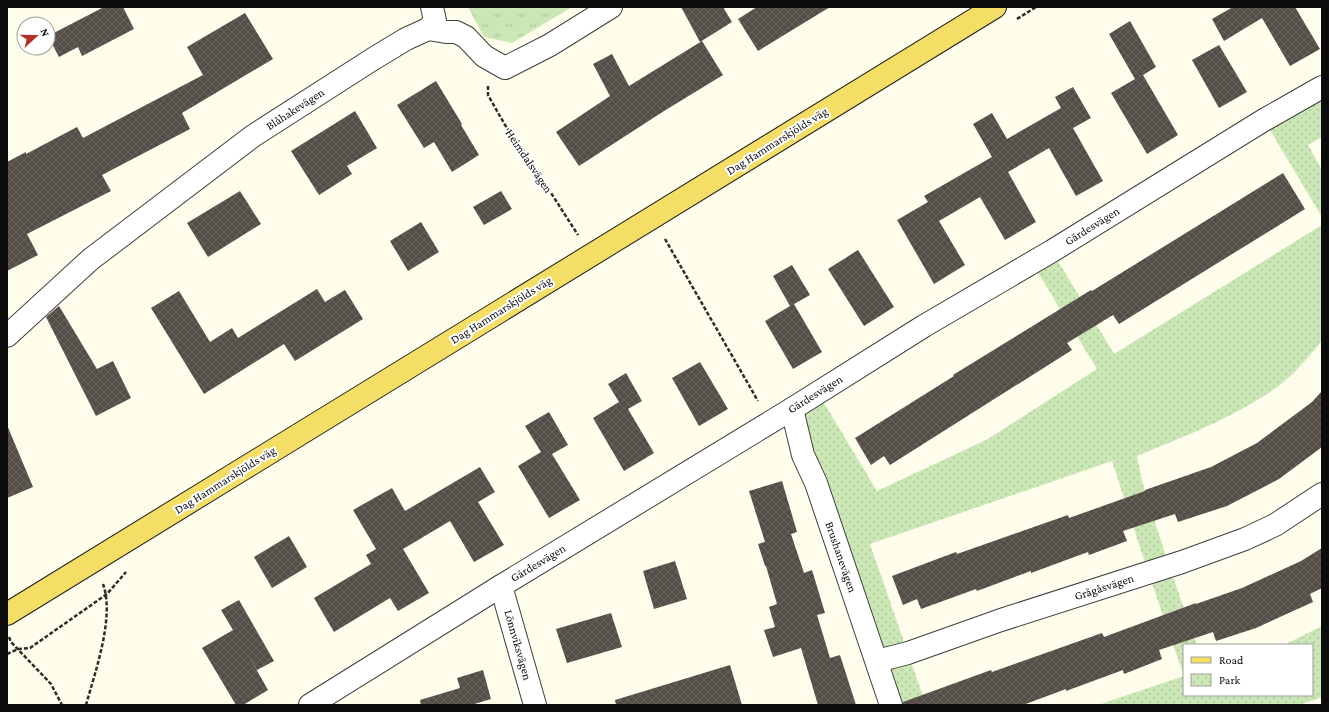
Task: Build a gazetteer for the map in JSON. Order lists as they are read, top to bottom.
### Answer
{
  "streets": {
    "main road": ["Dag Hammarskjölds väg"],
    "street": [
      "Blåhakevägen",
      "Gärdesvägen",
      "Brushanevägen",
      "Grågåsvägen",
      "Lönnviksvägen"
    ],
    "path": ["Heimdalsvägen"]
  },
  "crossings": [
    ["Dag Hammarskjölds väg", "Heimdalsvägen"],
    ["Gärdesvägen", "Brushanevägen"],
    ["Gärdesvägen", "Lönnviksvägen"],
    ["Brushanevägen", "Grågåsvägen"]
  ],
  "legend": ["Road", "Park"],
  "north": "right"
}
